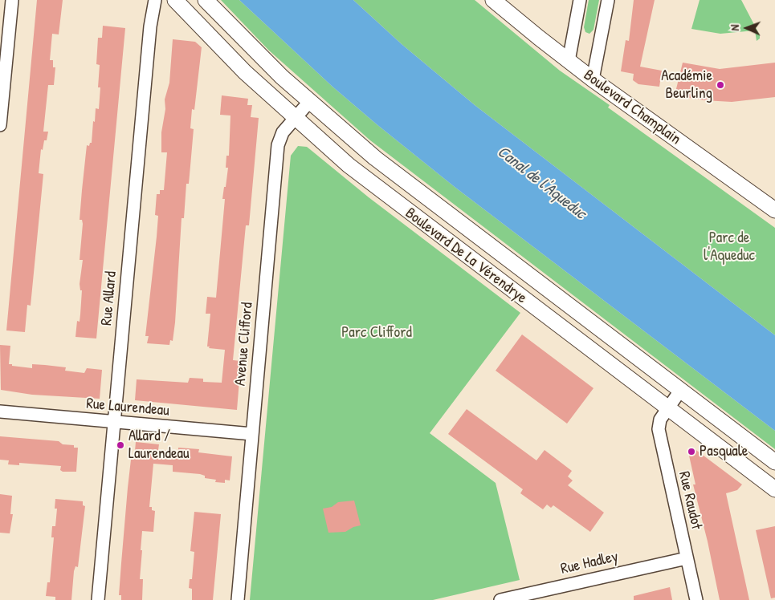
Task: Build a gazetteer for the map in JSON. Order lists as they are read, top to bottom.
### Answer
{
  "streets": {
    "main road": ["Boulevard Champlain", "Boulevard De La Vérendrye"],
    "street": [
      "Rue Allard",
      "Avenue Clifford",
      "Rue Laurendeau",
      "Rue Raudot",
      "Rue Hadley"
    ]
  },
  "crossings": [
    ["Boulevard De La Vérendrye", "Avenue Clifford"],
    ["Boulevard De La Vérendrye", "Rue Raudot"],
    ["Rue Allard", "Rue Laurendeau"],
    ["Avenue Clifford", "Rue Laurendeau"],
    ["Rue Raudot", "Rue Hadley"]
  ],
  "water": ["Canal de l'Aqueduc"],
  "parks": ["Parc de l'Aqueduc", "Parc Clifford"],
  "places": ["Académie Beurling", "Allard / Laurendeau", "Pasquale"],
  "north": "left"
}
